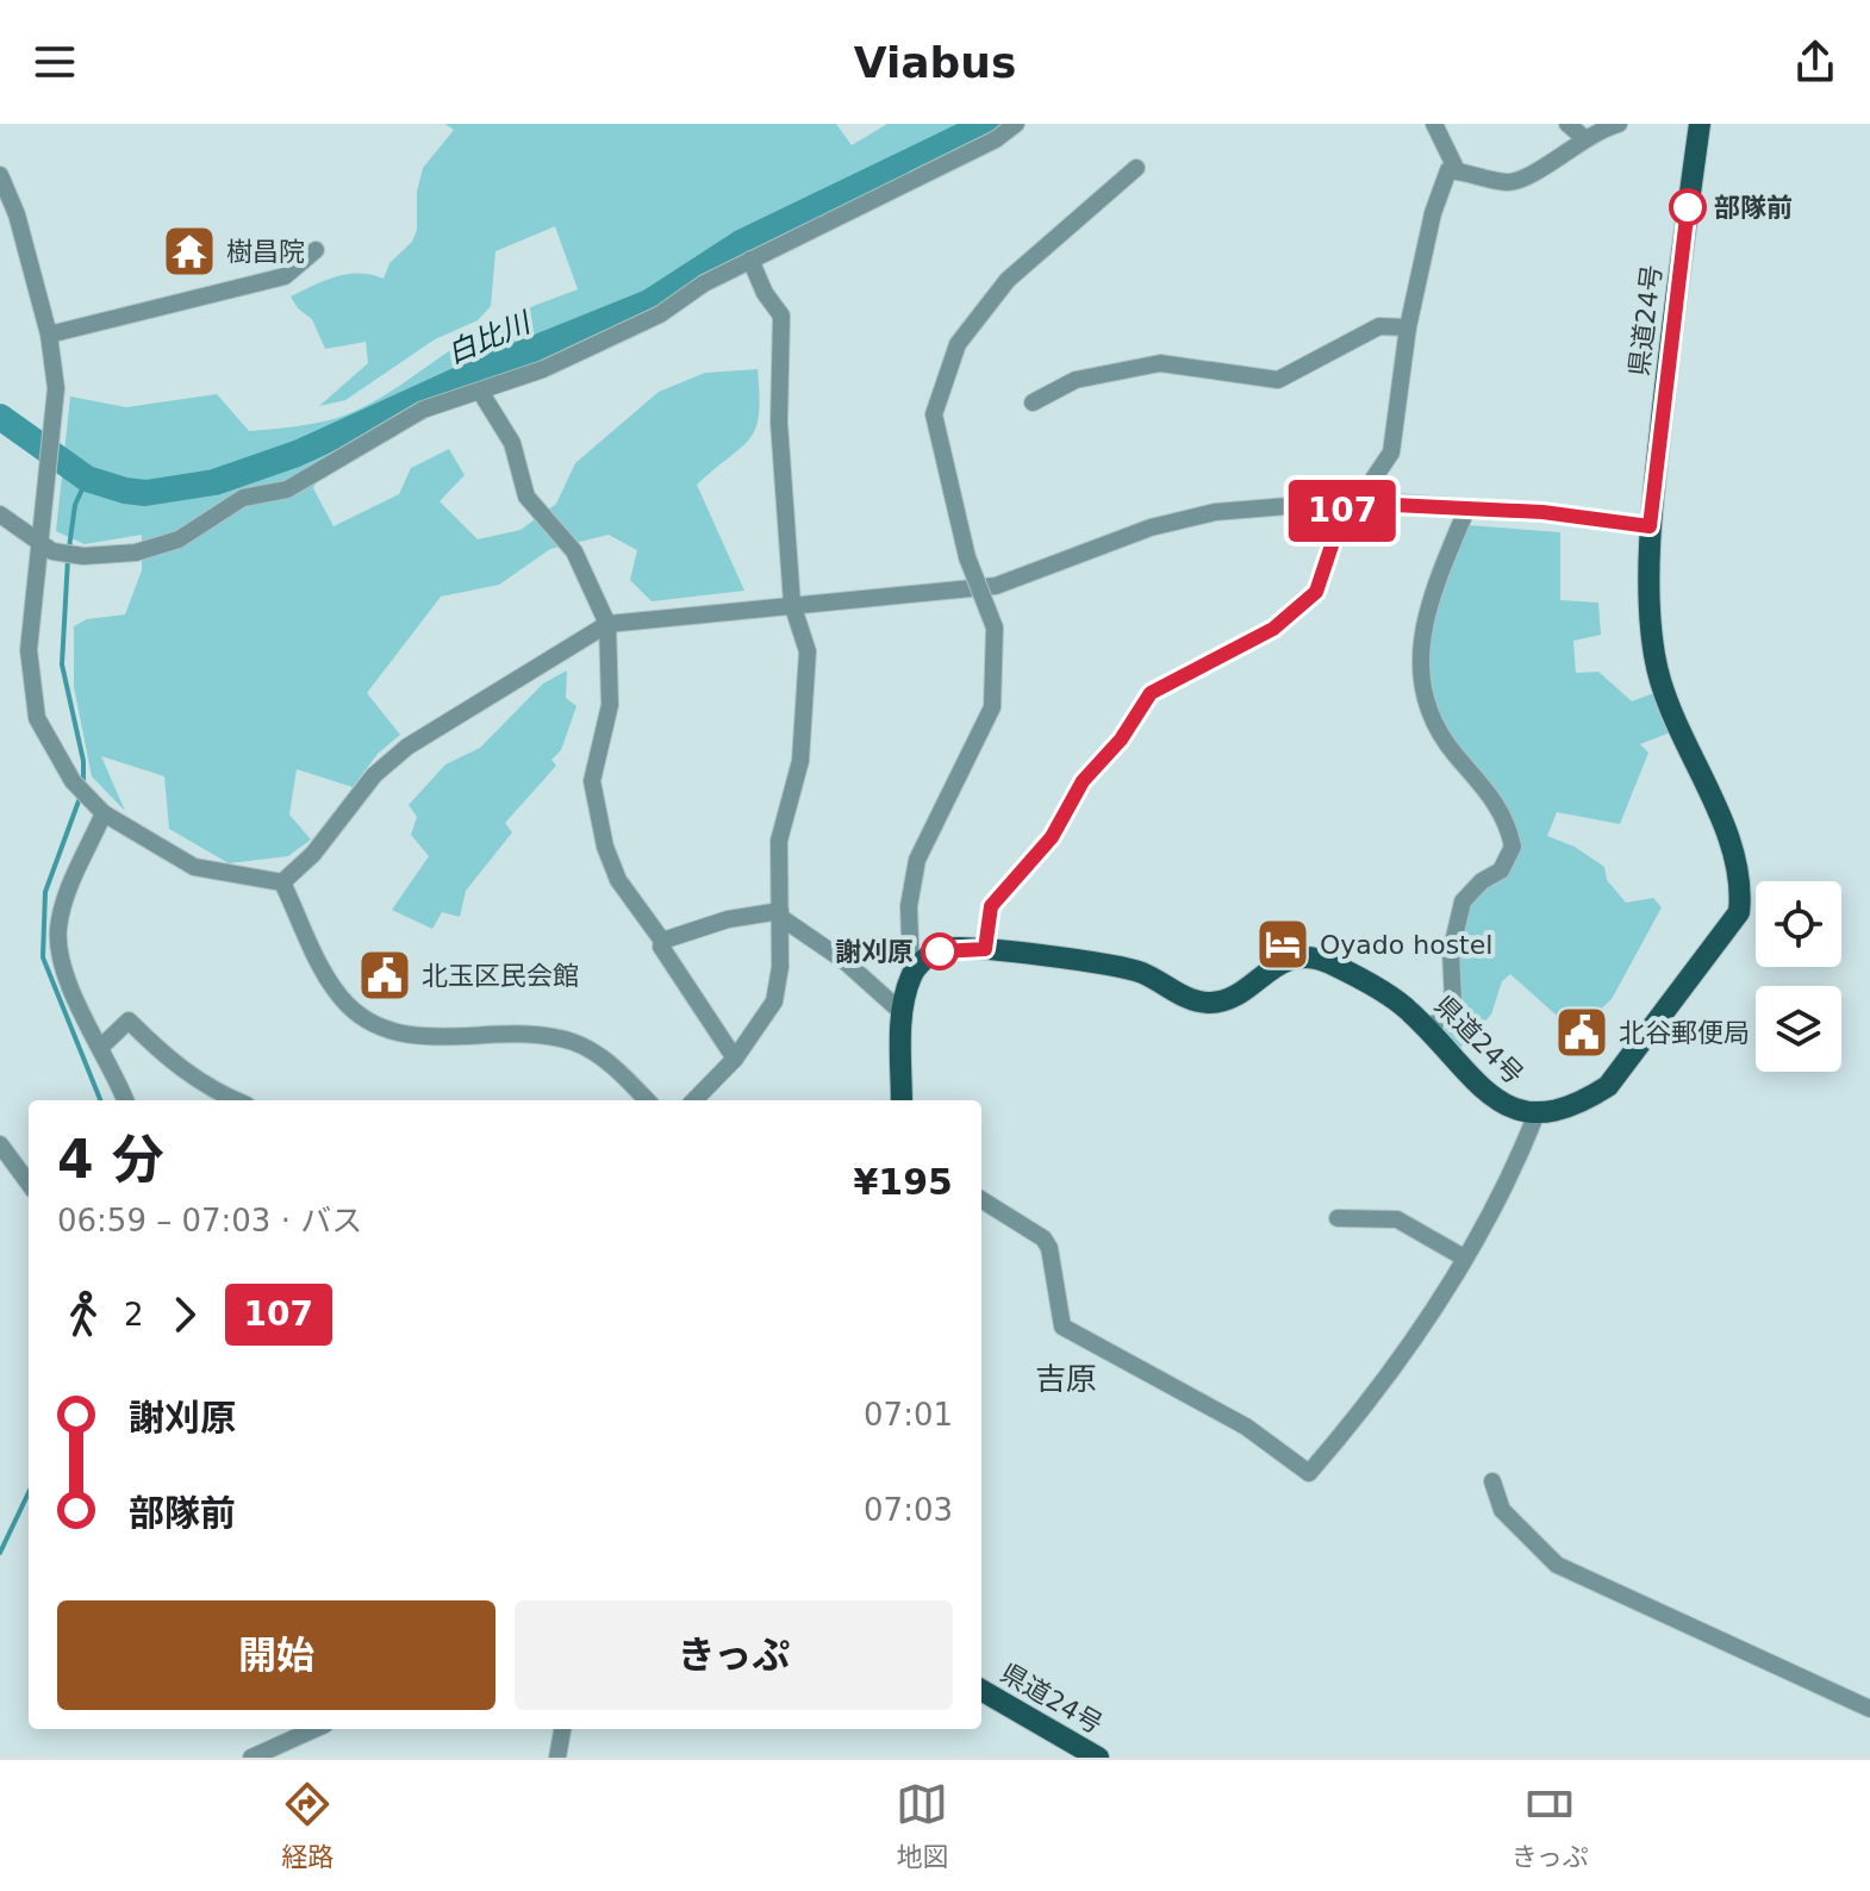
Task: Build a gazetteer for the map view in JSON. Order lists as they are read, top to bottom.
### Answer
{
  "streets": {
    "main road": ["県道24号"]
  },
  "districts": ["吉原"],
  "water": ["白比川"],
  "places": {
    "other": ["部隊前", "謝刈原"],
    "temple": ["樹昌院"],
    "hotel": ["Oyado hostel"],
    "public building": ["北玉区民会館", "北谷郵便局"]
  },
  "lines": ["bus line 107"],
  "page": {
    "header": "Viabus",
    "on_map": "107",
    "heading": ["4 分", "06:59 – 07:03 · バス", "¥195"],
    "legs": ["2", "107"],
    "list": [
      {
        "name": "謝刈原",
        "value": "07:01"
      },
      {
        "name": "部隊前",
        "value": "07:03"
      }
    ],
    "buttons": ["開始", "きっぷ"],
    "tabs": ["経路", "地図", "きっぷ"]
  }
}
